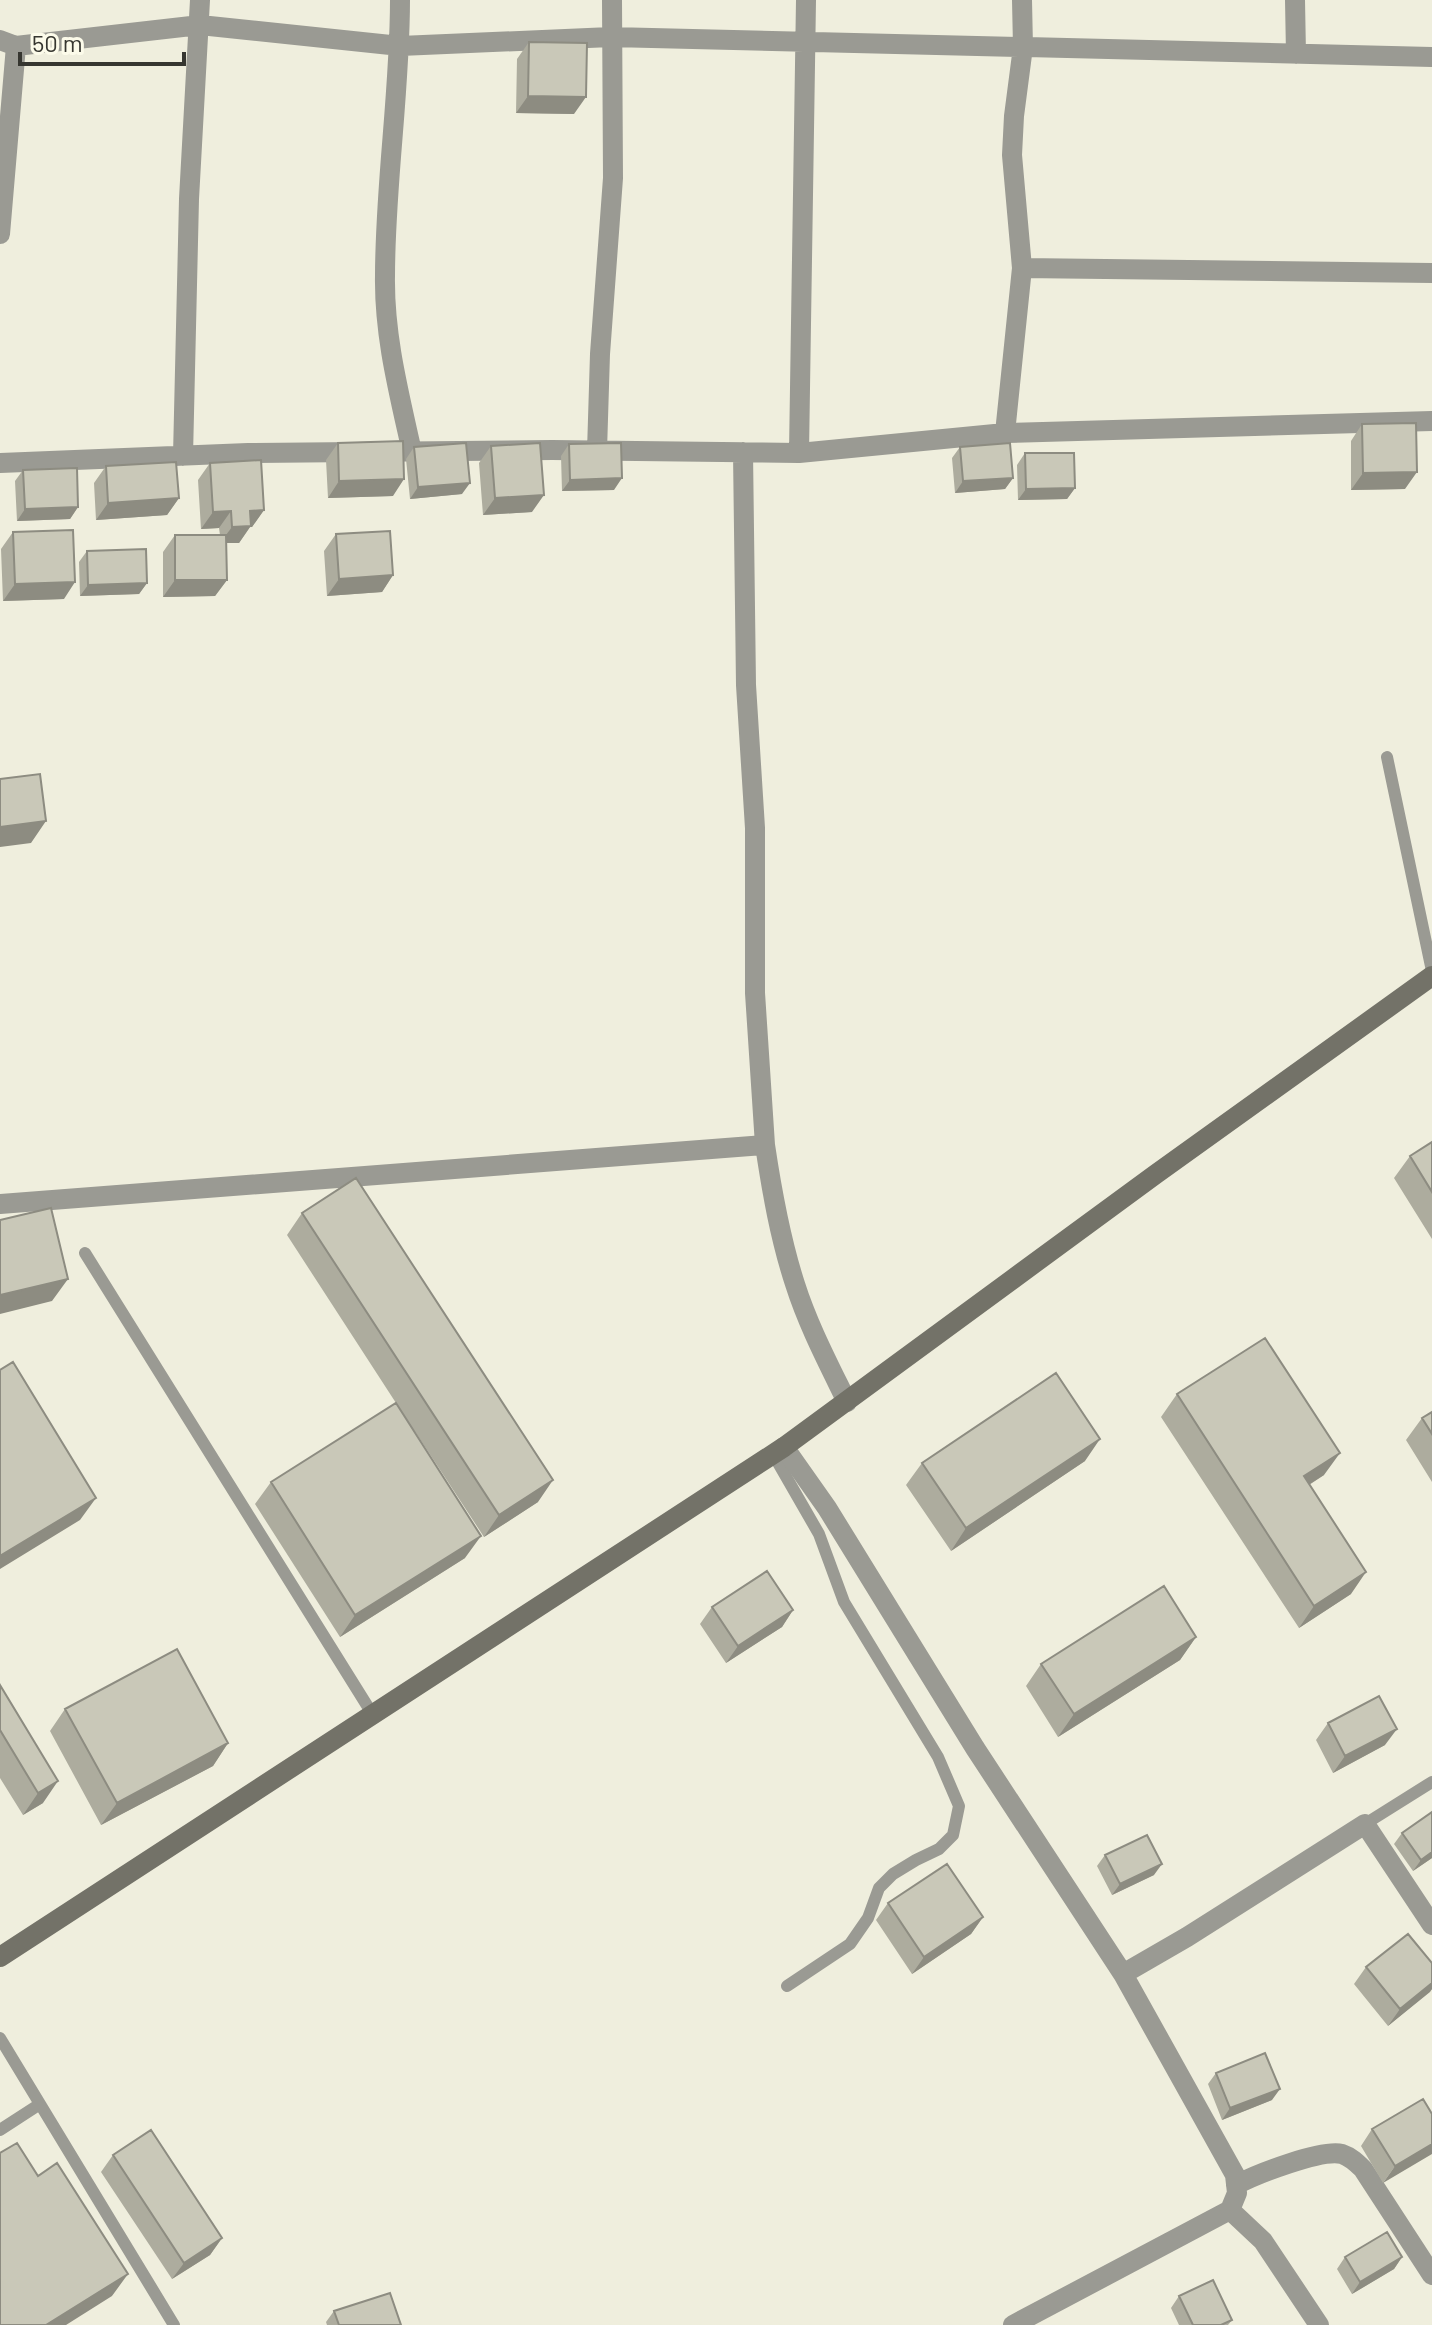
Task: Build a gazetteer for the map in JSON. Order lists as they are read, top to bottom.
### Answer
{
  "scale_bar": "50 m"
}
